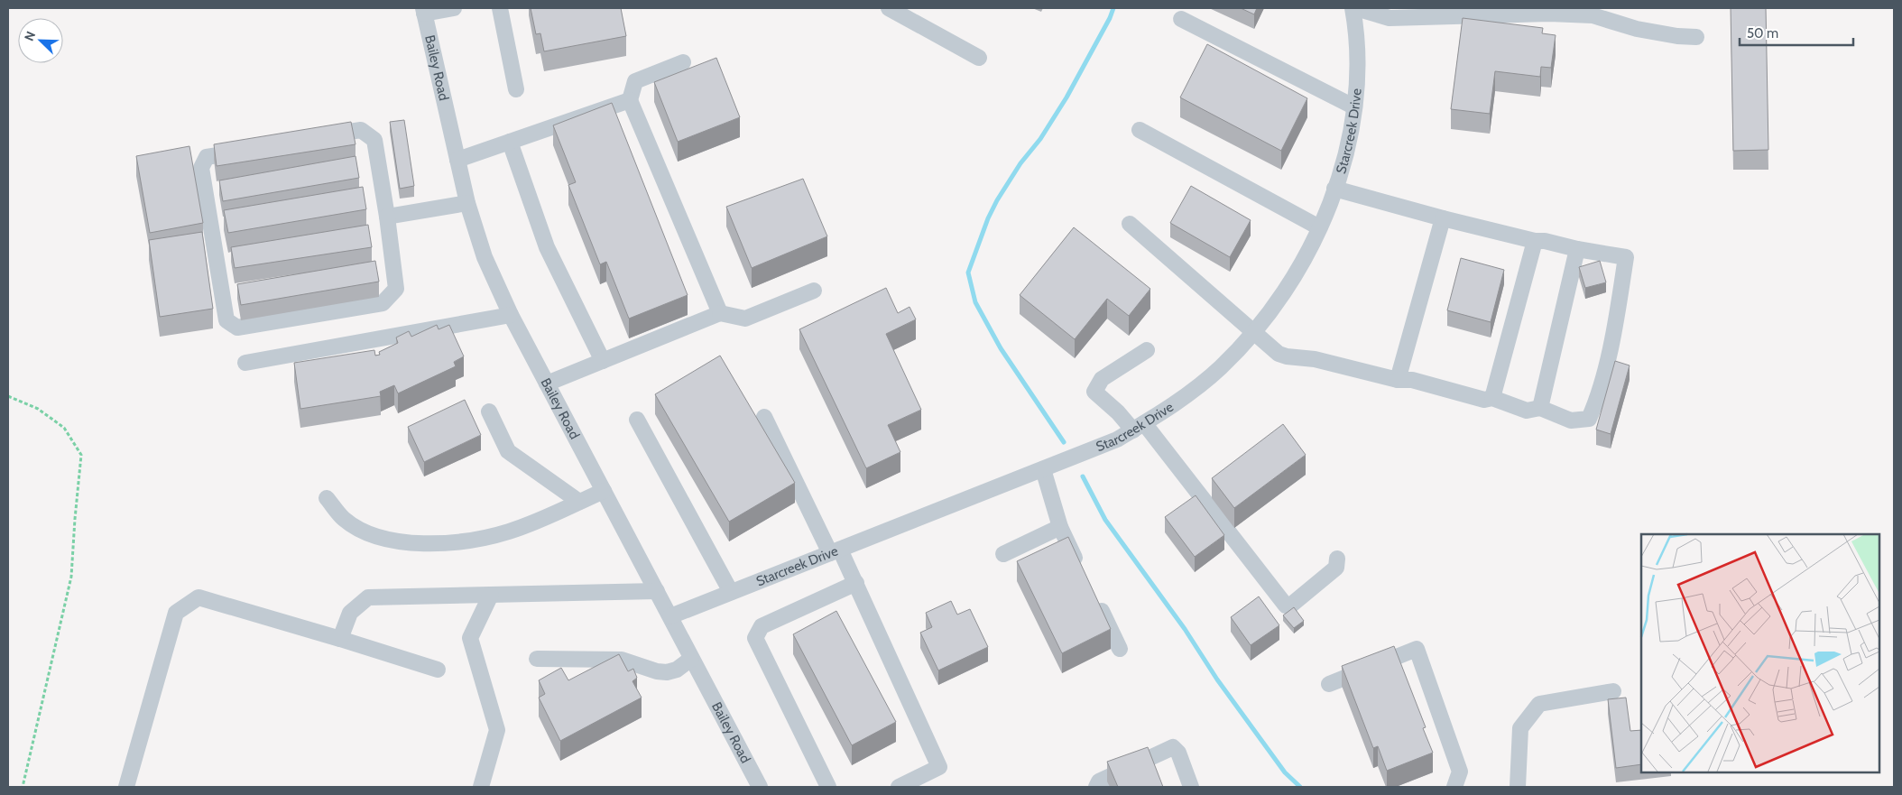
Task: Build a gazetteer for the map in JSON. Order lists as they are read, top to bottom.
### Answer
{
  "streets": {
    "street": ["Bailey Road", "Starcreek Drive"]
  },
  "crossings": [
    ["Bailey Road", "Starcreek Drive"]
  ],
  "scale_bar": "50 m",
  "north": "top left"
}
